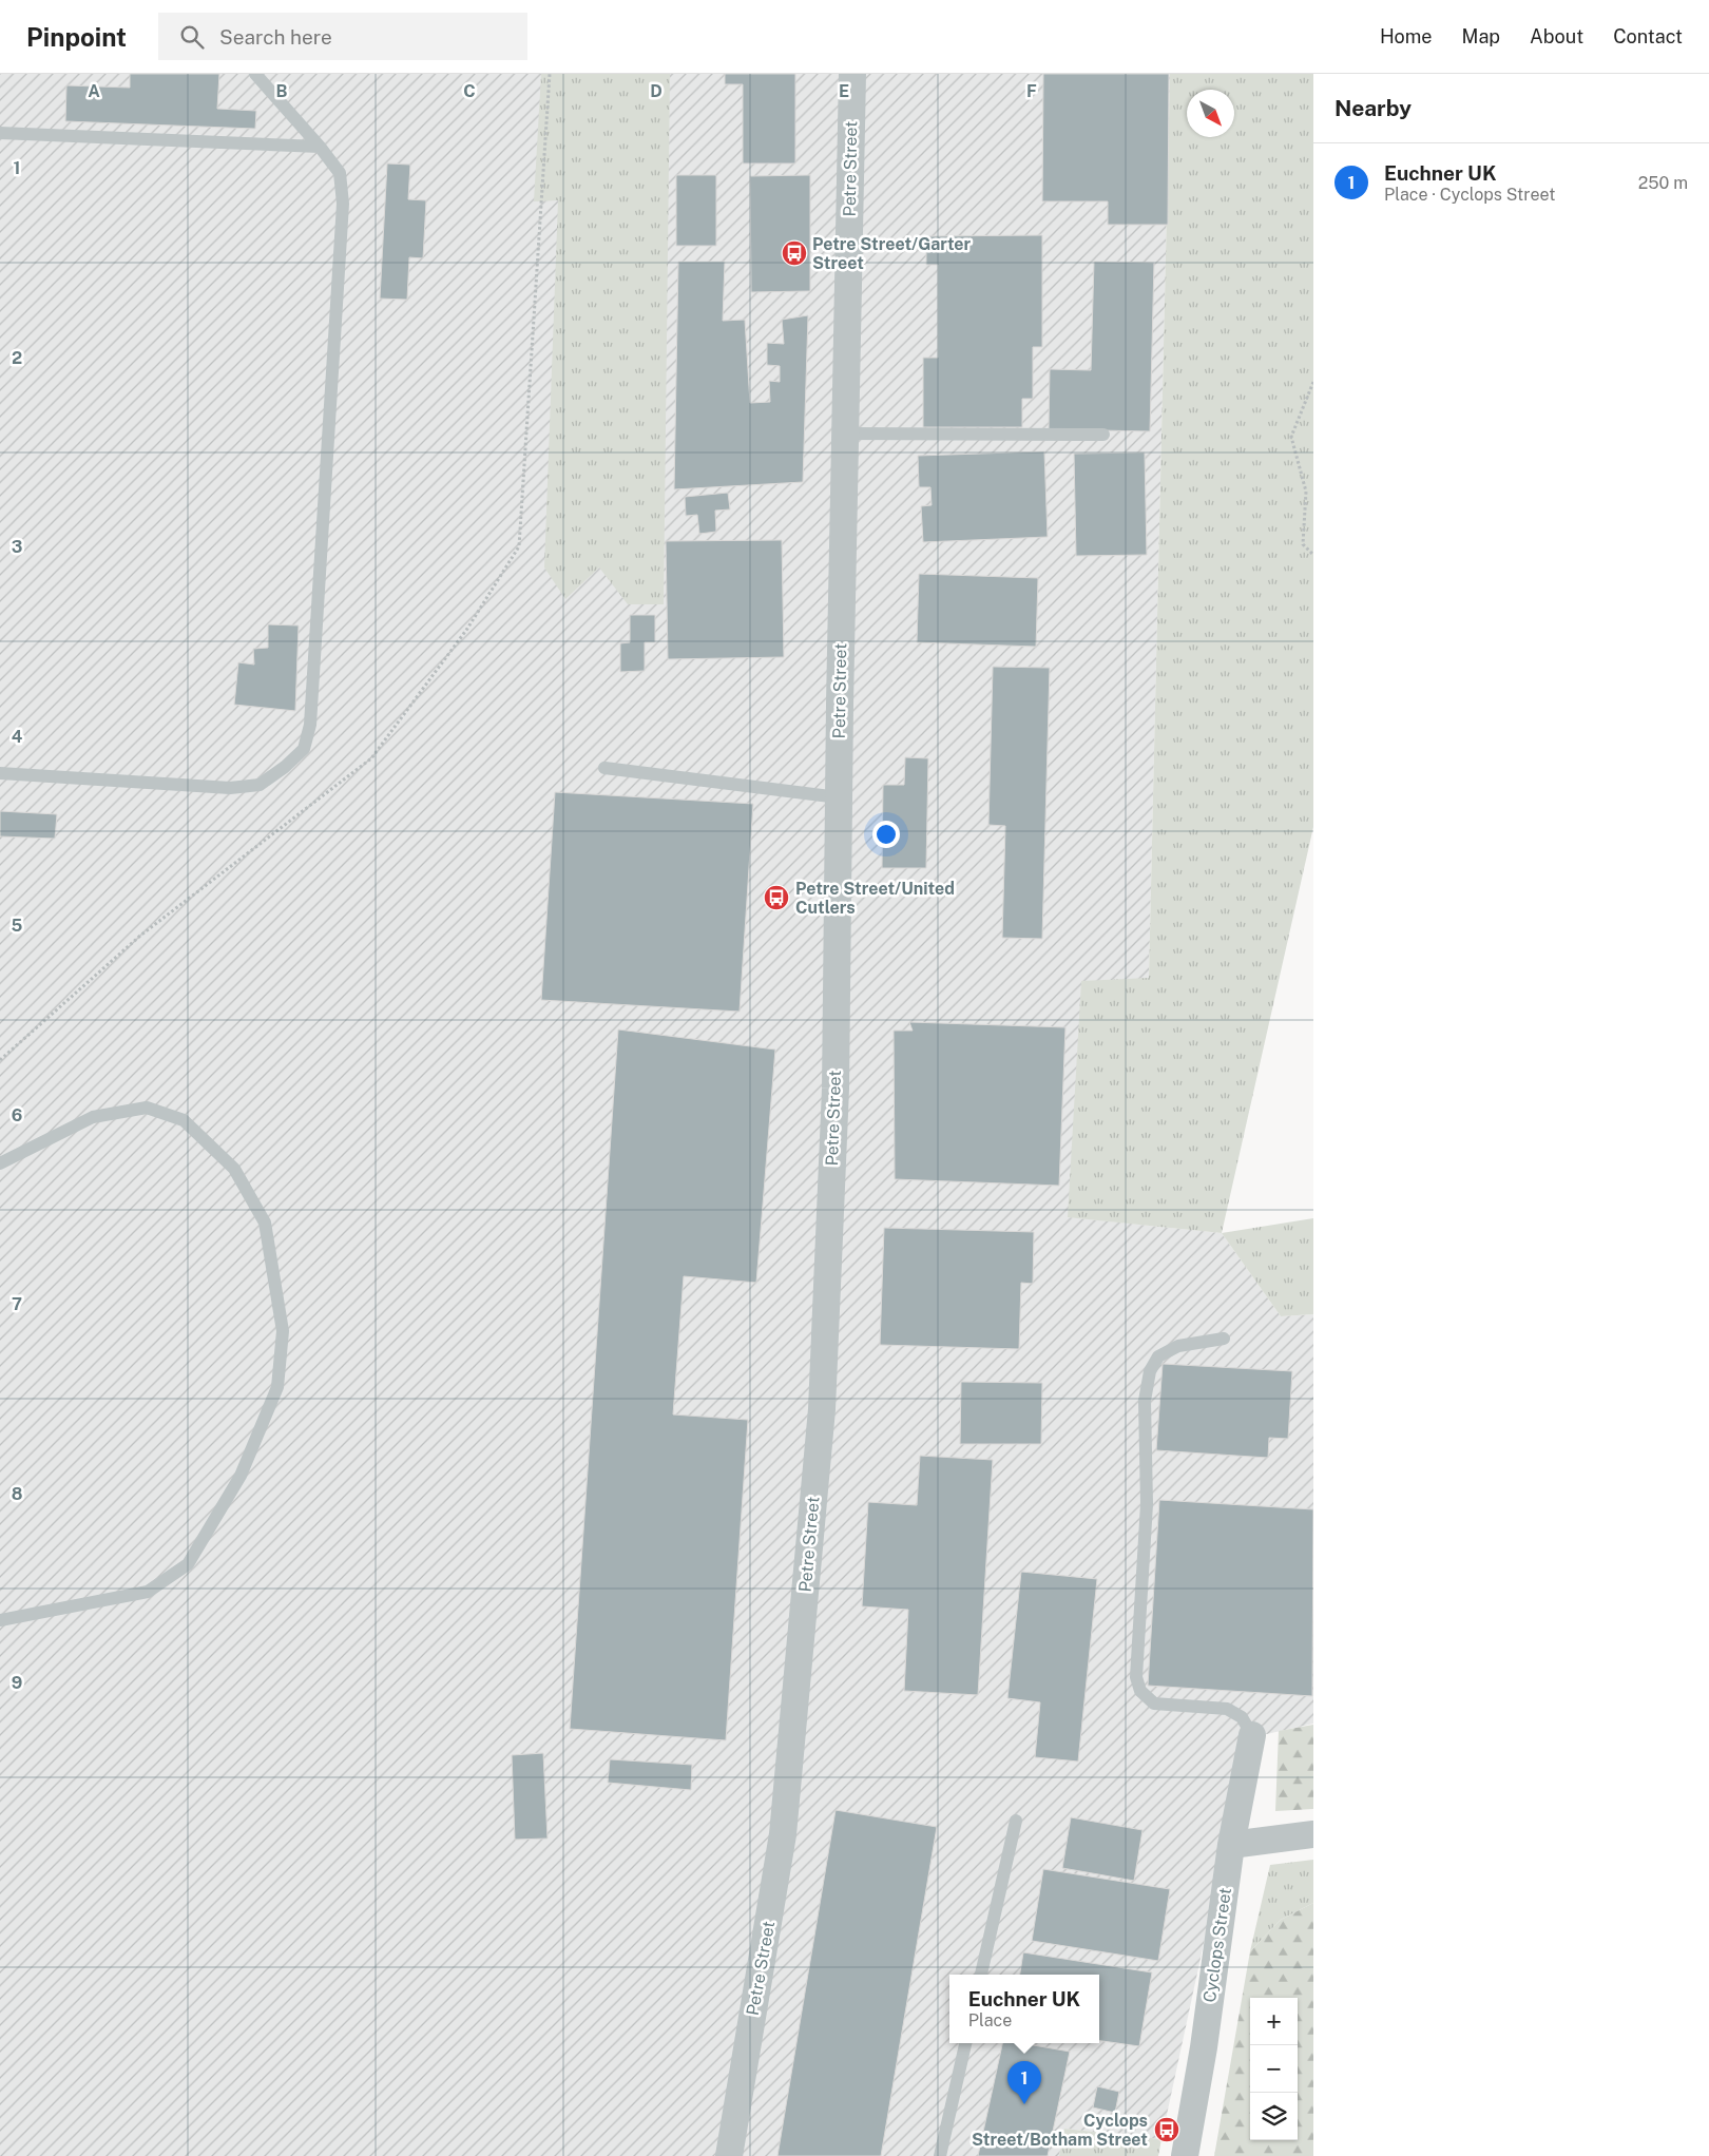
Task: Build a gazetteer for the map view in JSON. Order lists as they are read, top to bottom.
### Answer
{
  "streets": {
    "street": ["Petre Street", "Cyclops Street"]
  },
  "places": {
    "bus stop": ["Petre Street/Garter Street", "Petre Street/United Cutlers", "Cyclops Street/Botham Street"]
  },
  "north": "bottom right",
  "page": {
    "header": "Pinpoint",
    "search": "Search here",
    "nav": [
      "Home",
      "Map",
      "About",
      "Contact"
    ],
    "heading": "Nearby",
    "list": [
      {
        "mark": "1",
        "name": "Euchner UK",
        "note": "Place · Cyclops Street",
        "value": "250 m"
      }
    ],
    "popup": ["Euchner UK", "Place"],
    "map_buttons": ["+", "−"],
    "pins": "1"
  },
  "grid": {
    "columns": [
      "A",
      "B",
      "C",
      "D",
      "E",
      "F"
    ],
    "rows": [
      "1",
      "2",
      "3",
      "4",
      "5",
      "6",
      "7",
      "8",
      "9"
    ]
  }
}
